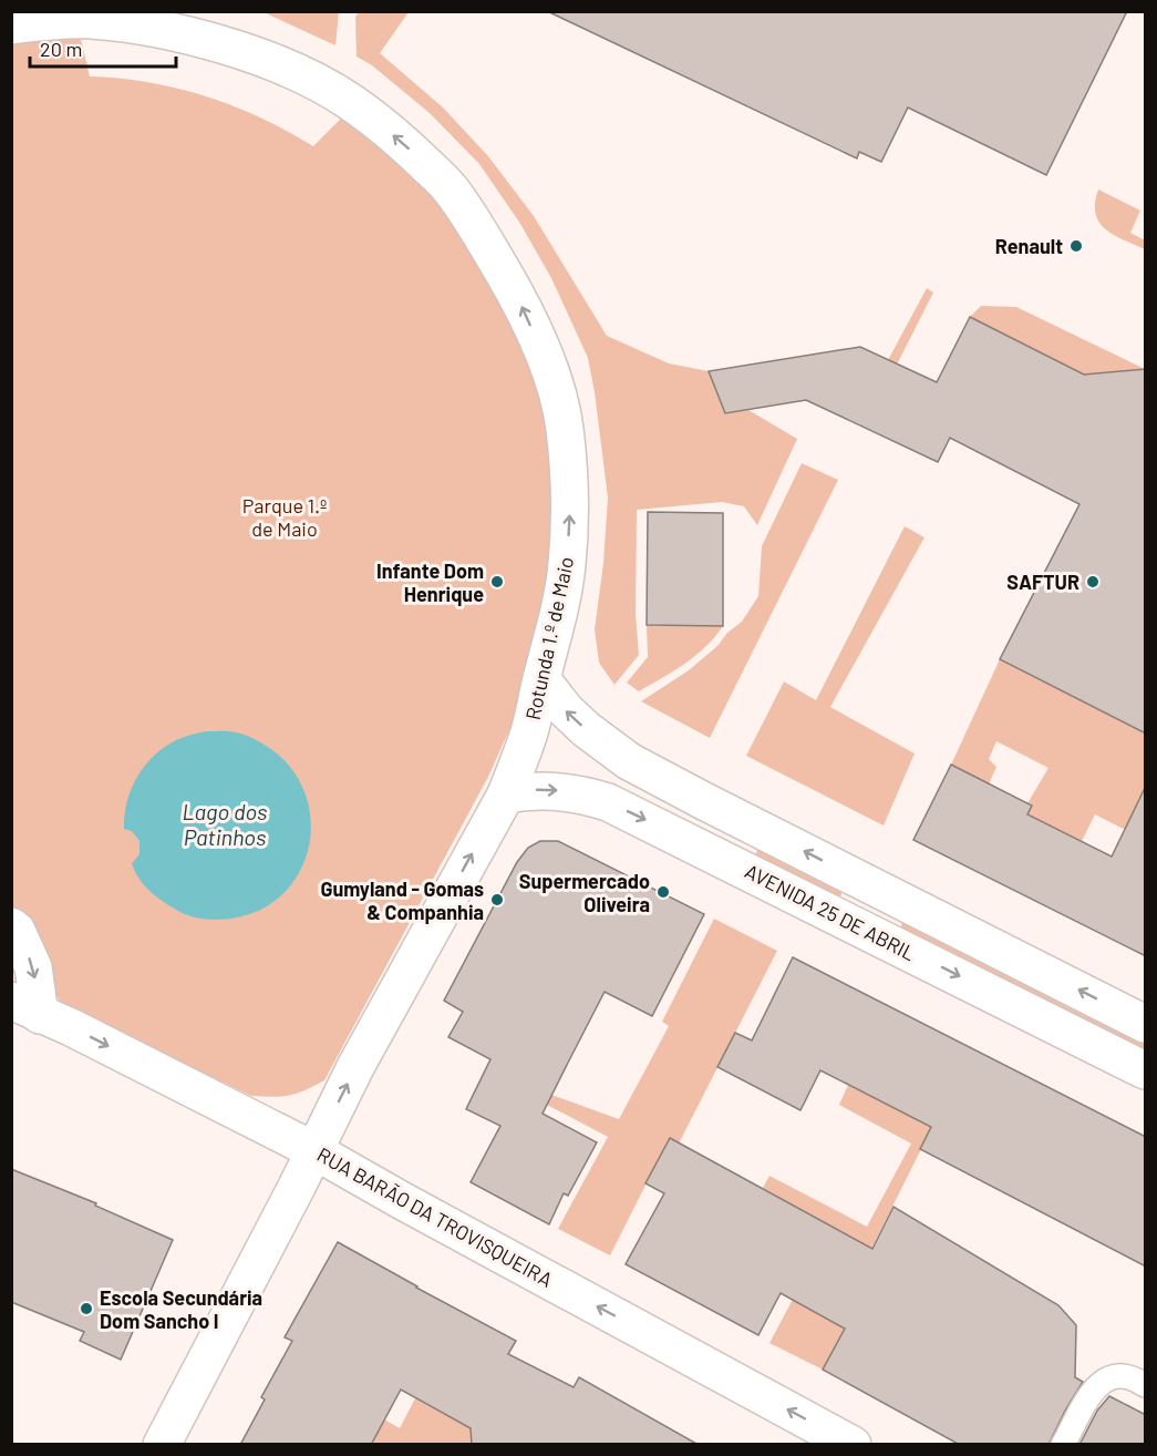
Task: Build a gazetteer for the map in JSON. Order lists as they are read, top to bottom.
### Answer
{
  "streets": {
    "main road": ["Rotunda 1.º de Maio", "AVENIDA 25 DE ABRIL", "RUA BARÃO DA TROVISQUEIRA"]
  },
  "crossings": [
    ["Rotunda 1.º de Maio", "AVENIDA 25 DE ABRIL"],
    ["Rotunda 1.º de Maio", "RUA BARÃO DA TROVISQUEIRA"]
  ],
  "water": ["Lago dos Patinhos"],
  "parks": ["Parque 1.º de Maio"],
  "places": [
    "Renault",
    "Infante Dom Henrique",
    "SAFTUR",
    "Supermercado Oliveira",
    "Gumyland - Gomas & Companhia",
    "Escola Secundária Dom Sancho I"
  ],
  "scale_bar": "20 m"
}
